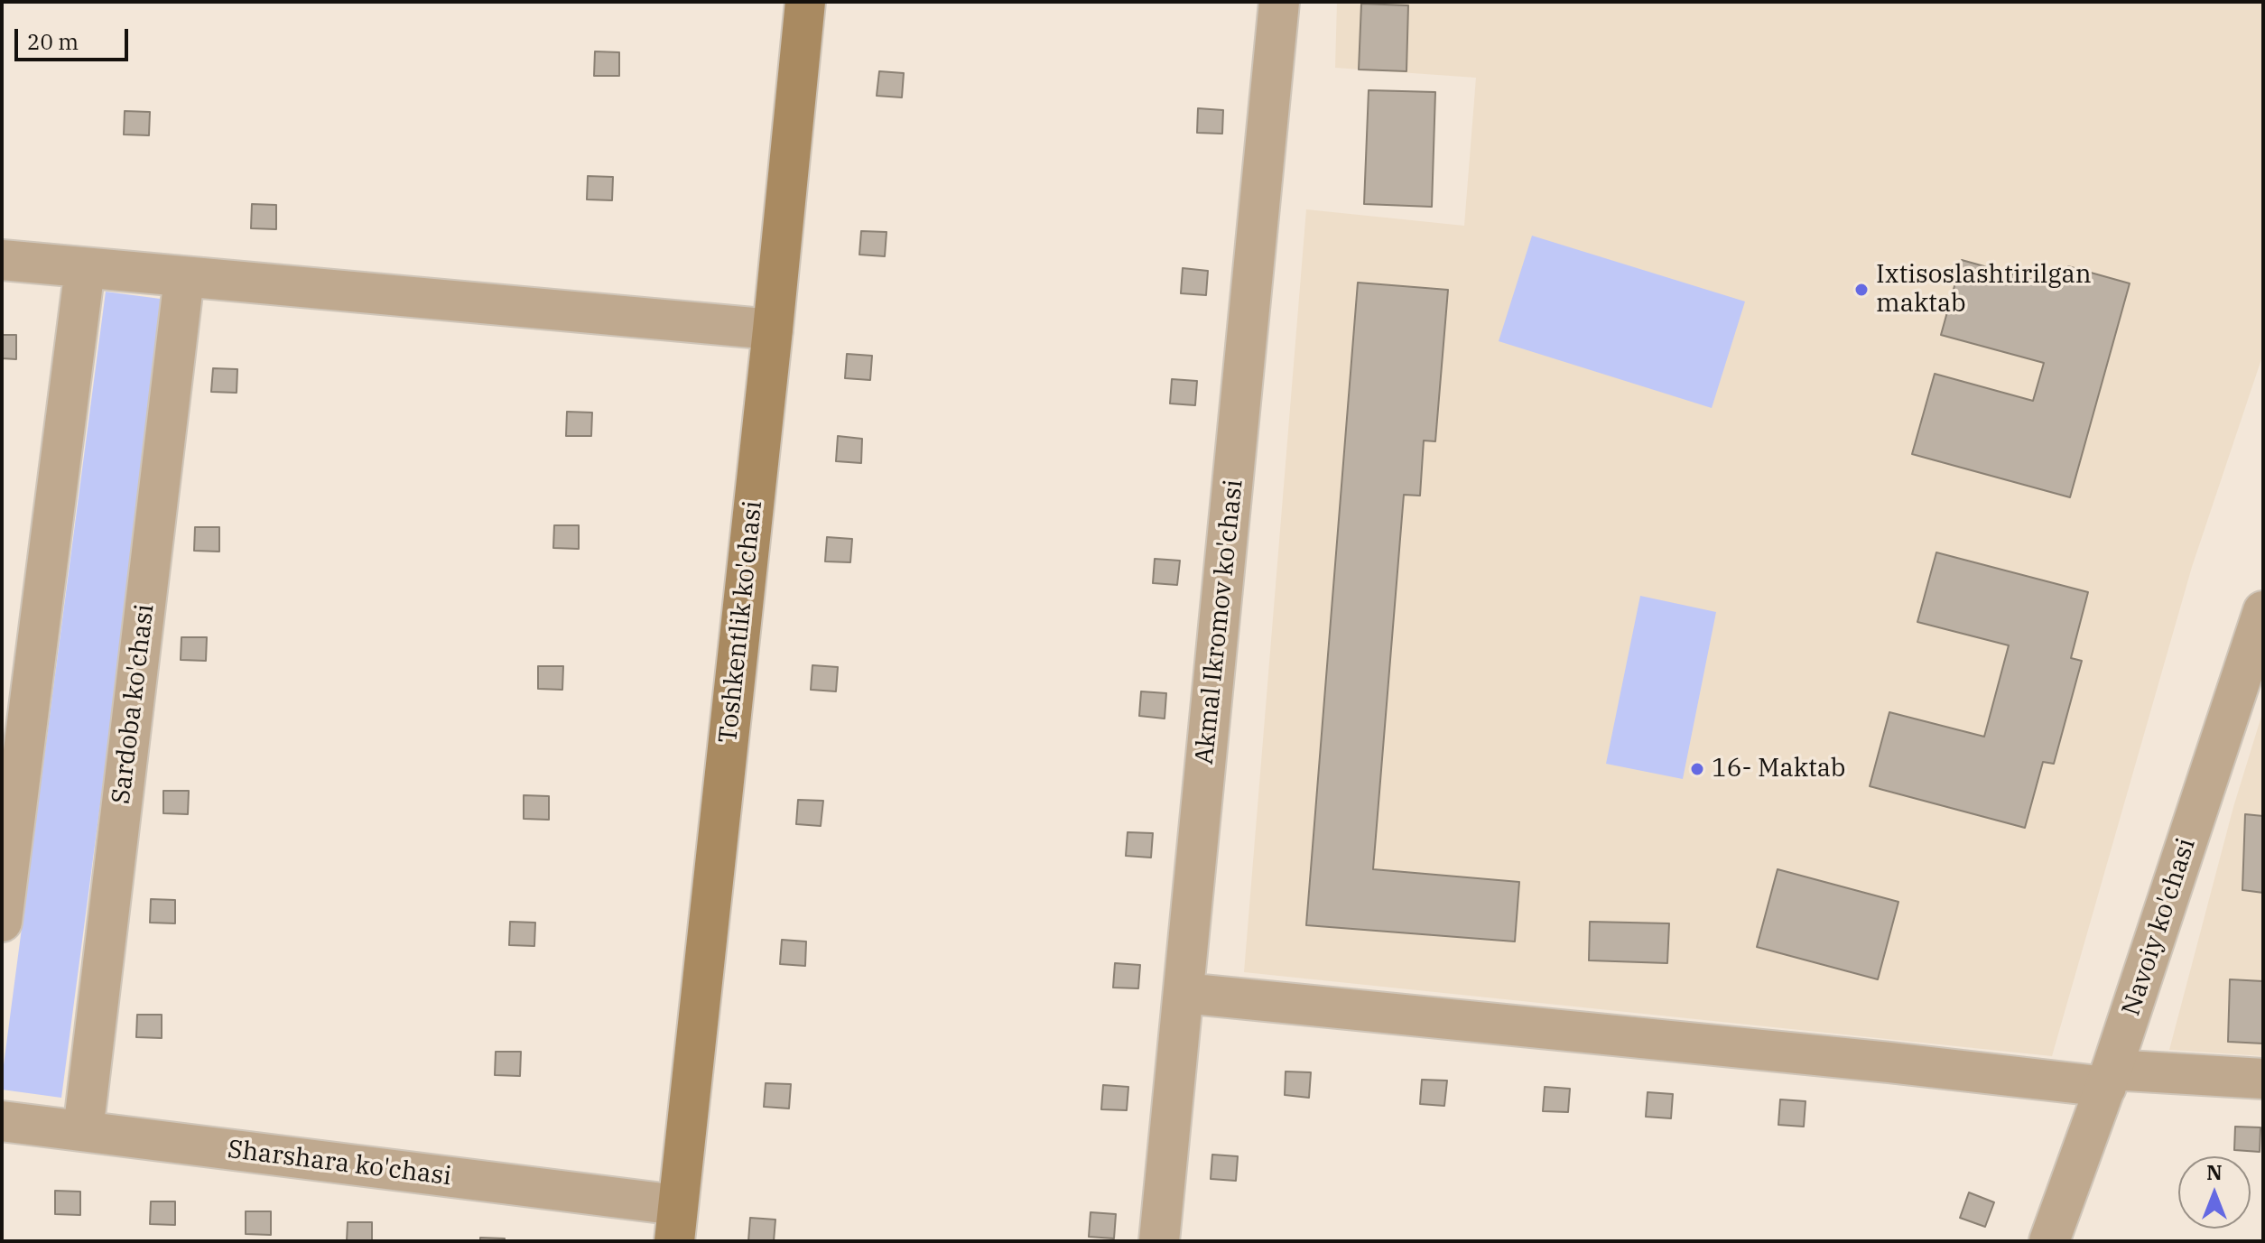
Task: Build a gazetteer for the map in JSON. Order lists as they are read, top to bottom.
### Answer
{
  "streets": {
    "main road": ["Toshkentlik ko'chasi"],
    "street": [
      "Akmal Ikromov ko'chasi",
      "Sardoba ko'chasi",
      "Navoiy ko'chasi",
      "Sharshara ko'chasi"
    ]
  },
  "crossings": [
    ["Toshkentlik ko'chasi", "Sharshara ko'chasi"],
    ["Sardoba ko'chasi", "Sharshara ko'chasi"]
  ],
  "places": ["Ixtisoslashtirilgan maktab", "16- Maktab"],
  "scale_bar": "20 m",
  "north": "top"
}
